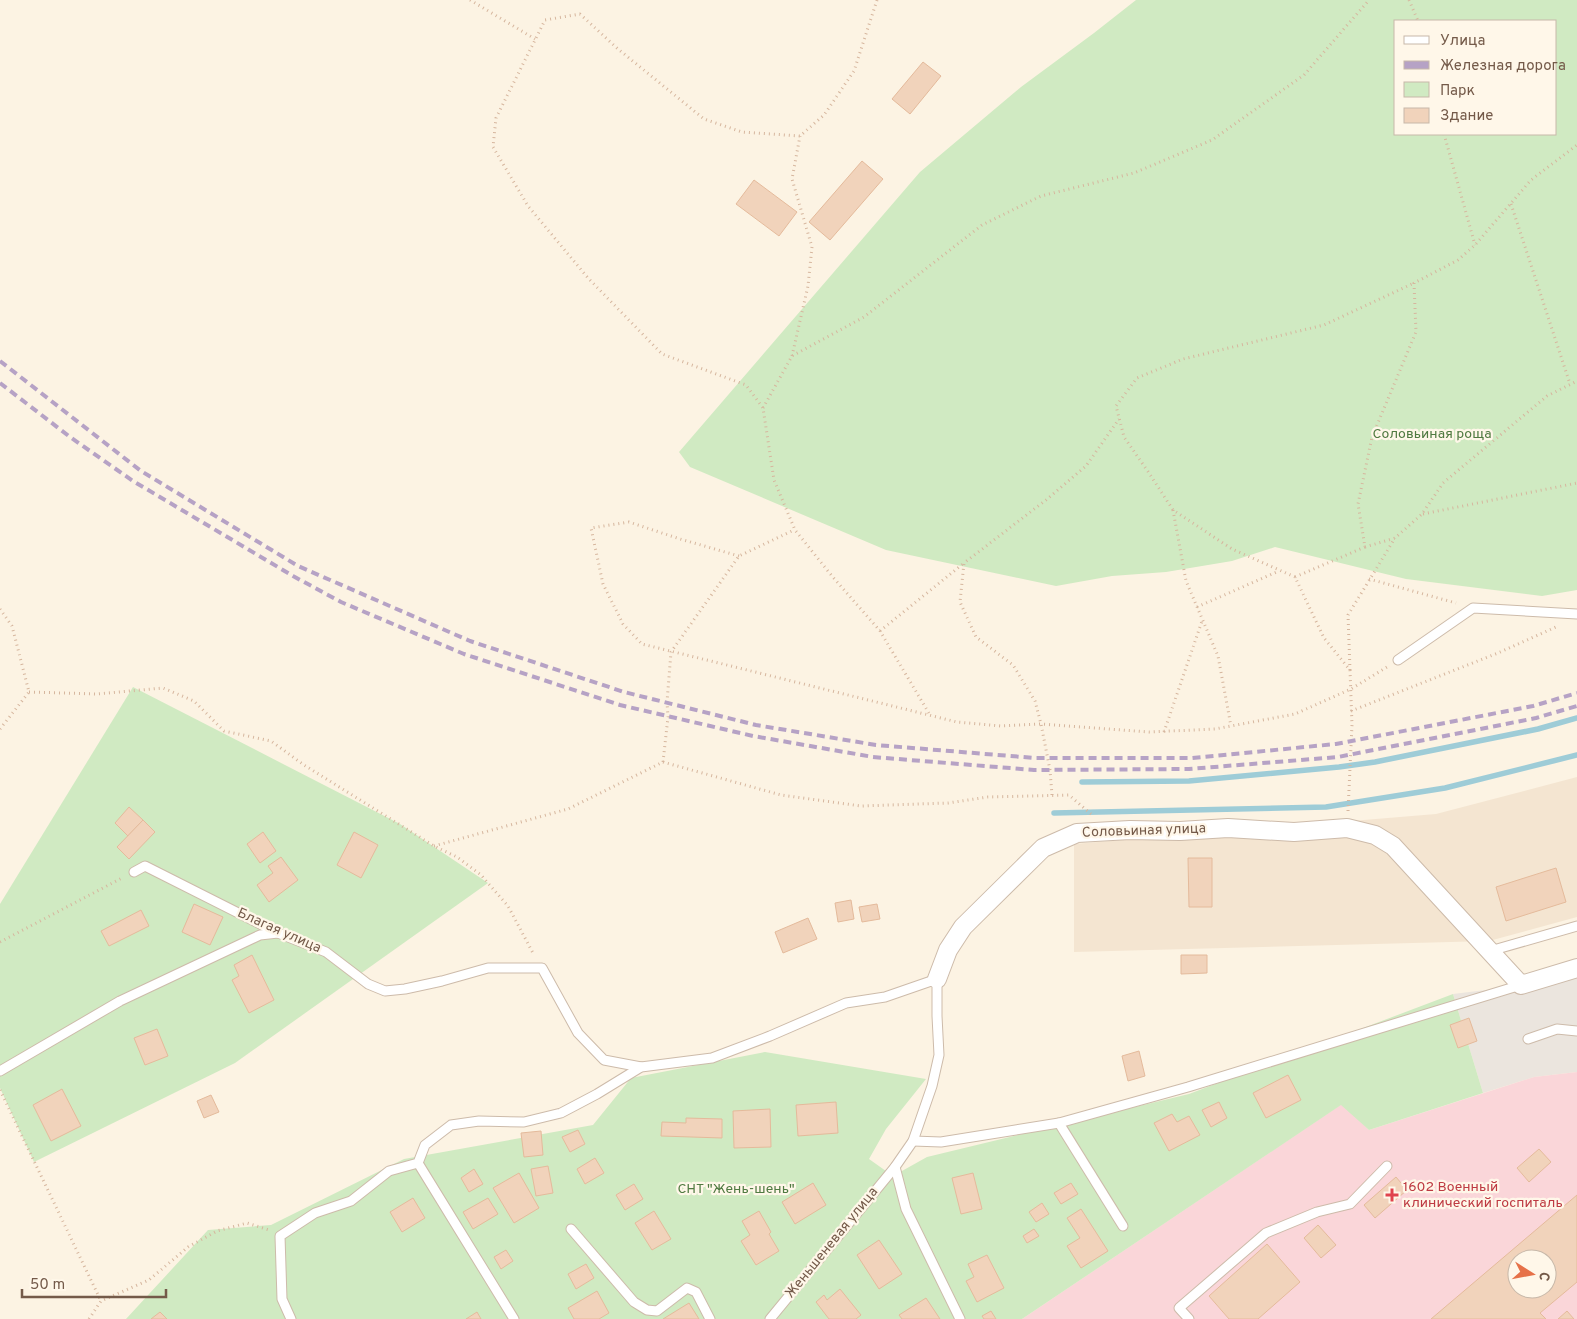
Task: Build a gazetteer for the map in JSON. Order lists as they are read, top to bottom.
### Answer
{
  "streets": {
    "street": ["Соловьиная улица"],
    "lane": ["Благая улица", "Женьшеневая улица"]
  },
  "crossings": [
    ["Соловьиная улица", "Женьшеневая улица"]
  ],
  "parks": ["Соловьиная роща", "СНТ \"Жень-шень\""],
  "places": {
    "health": ["1602 Военный клинический госпиталь"]
  },
  "legend": [
    "Улица",
    "Железная дорога",
    "Парк",
    "Здание"
  ],
  "scale_bar": "50 m",
  "north": "right"
}
